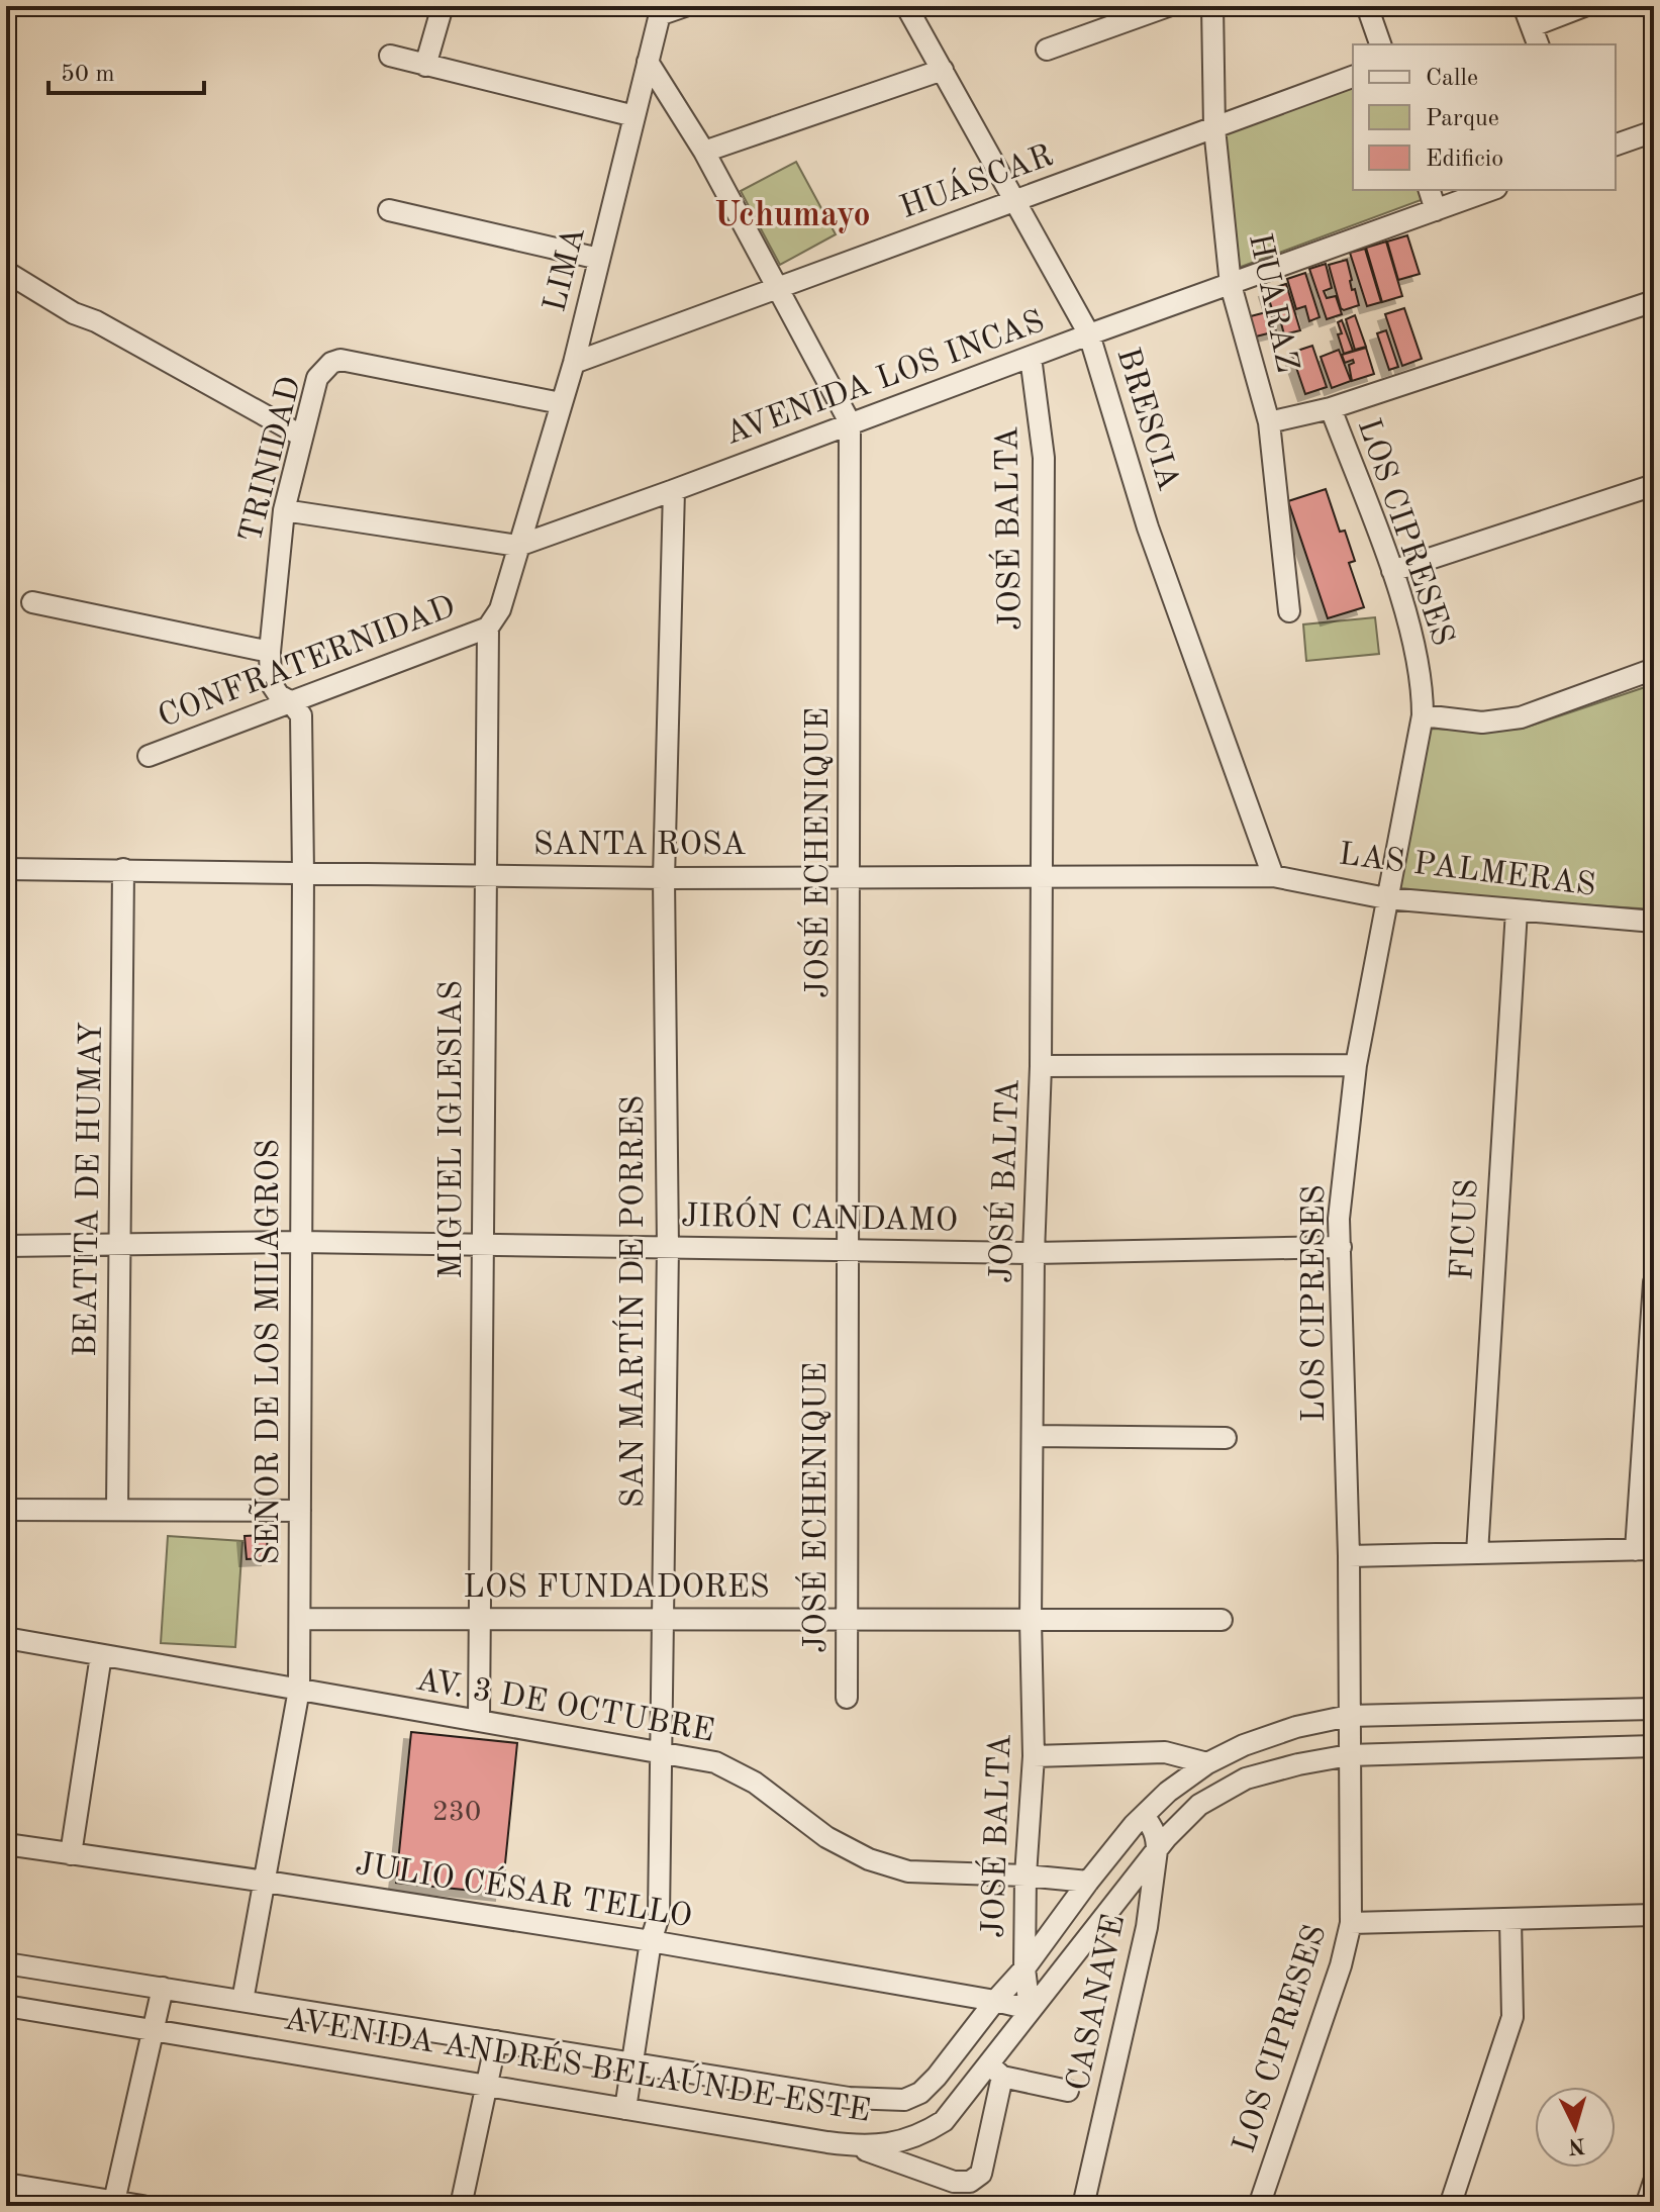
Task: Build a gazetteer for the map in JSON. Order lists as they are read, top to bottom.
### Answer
{
  "streets": {
    "street": [
      "HUÁSCAR",
      "LIMA",
      "HUARAZ",
      "AVENIDA LOS INCAS",
      "BRESCIA",
      "TRINIDAD",
      "JOSÉ BALTA",
      "LOS CIPRESES",
      "CONFRATERNIDAD",
      "SANTA ROSA",
      "JOSÉ ECHENIQUE",
      "LAS PALMERAS",
      "MIGUEL IGLESIAS",
      "BEATITA DE HUMAY",
      "JIRÓN CANDAMO",
      "FICUS",
      "SAN MARTÍN DE PORRES",
      "SEÑOR DE LOS MILAGROS",
      "LOS FUNDADORES",
      "AV. 3 DE OCTUBRE",
      "JULIO CÉSAR TELLO",
      "CASANAVE",
      "AVENIDA ANDRÉS BELAÚNDE ESTE"
    ]
  },
  "crossings": [
    ["HUÁSCAR", "LIMA"],
    ["HUÁSCAR", "HUARAZ"],
    ["HUÁSCAR", "BRESCIA"],
    ["HUÁSCAR", "JOSÉ ECHENIQUE"],
    ["LIMA", "AVENIDA LOS INCAS"],
    ["LIMA", "TRINIDAD"],
    ["LIMA", "JOSÉ ECHENIQUE"],
    ["LIMA", "MIGUEL IGLESIAS"],
    ["HUARAZ", "AVENIDA LOS INCAS"],
    ["AVENIDA LOS INCAS", "BRESCIA"],
    ["AVENIDA LOS INCAS", "TRINIDAD"],
    ["AVENIDA LOS INCAS", "JOSÉ BALTA"],
    ["AVENIDA LOS INCAS", "JOSÉ ECHENIQUE"],
    ["AVENIDA LOS INCAS", "MIGUEL IGLESIAS"],
    ["AVENIDA LOS INCAS", "SAN MARTÍN DE PORRES"],
    ["BRESCIA", "SANTA ROSA"],
    ["BRESCIA", "LAS PALMERAS"],
    ["TRINIDAD", "CONFRATERNIDAD"],
    ["TRINIDAD", "SEÑOR DE LOS MILAGROS"],
    ["JOSÉ BALTA", "SANTA ROSA"],
    ["JOSÉ BALTA", "JIRÓN CANDAMO"],
    ["JOSÉ BALTA", "LOS FUNDADORES"],
    ["JOSÉ BALTA", "AV. 3 DE OCTUBRE"],
    ["JOSÉ BALTA", "JULIO CÉSAR TELLO"],
    ["JOSÉ BALTA", "AVENIDA ANDRÉS BELAÚNDE ESTE"],
    ["LOS CIPRESES", "LAS PALMERAS"],
    ["LOS CIPRESES", "JIRÓN CANDAMO"],
    ["LOS CIPRESES", "AVENIDA ANDRÉS BELAÚNDE ESTE"],
    ["CONFRATERNIDAD", "MIGUEL IGLESIAS"],
    ["CONFRATERNIDAD", "SEÑOR DE LOS MILAGROS"],
    ["SANTA ROSA", "JOSÉ ECHENIQUE"],
    ["SANTA ROSA", "LAS PALMERAS"],
    ["SANTA ROSA", "MIGUEL IGLESIAS"],
    ["SANTA ROSA", "BEATITA DE HUMAY"],
    ["SANTA ROSA", "SAN MARTÍN DE PORRES"],
    ["SANTA ROSA", "SEÑOR DE LOS MILAGROS"],
    ["JOSÉ ECHENIQUE", "JIRÓN CANDAMO"],
    ["JOSÉ ECHENIQUE", "LOS FUNDADORES"],
    ["LAS PALMERAS", "FICUS"],
    ["MIGUEL IGLESIAS", "JIRÓN CANDAMO"],
    ["MIGUEL IGLESIAS", "LOS FUNDADORES"],
    ["MIGUEL IGLESIAS", "AV. 3 DE OCTUBRE"],
    ["BEATITA DE HUMAY", "JIRÓN CANDAMO"],
    ["JIRÓN CANDAMO", "SAN MARTÍN DE PORRES"],
    ["JIRÓN CANDAMO", "SEÑOR DE LOS MILAGROS"],
    ["SAN MARTÍN DE PORRES", "LOS FUNDADORES"],
    ["SAN MARTÍN DE PORRES", "AV. 3 DE OCTUBRE"],
    ["SAN MARTÍN DE PORRES", "JULIO CÉSAR TELLO"],
    ["SAN MARTÍN DE PORRES", "AVENIDA ANDRÉS BELAÚNDE ESTE"],
    ["SEÑOR DE LOS MILAGROS", "LOS FUNDADORES"],
    ["SEÑOR DE LOS MILAGROS", "AV. 3 DE OCTUBRE"],
    ["SEÑOR DE LOS MILAGROS", "JULIO CÉSAR TELLO"],
    ["SEÑOR DE LOS MILAGROS", "AVENIDA ANDRÉS BELAÚNDE ESTE"],
    ["AV. 3 DE OCTUBRE", "AVENIDA ANDRÉS BELAÚNDE ESTE"],
    ["JULIO CÉSAR TELLO", "AVENIDA ANDRÉS BELAÚNDE ESTE"],
    ["CASANAVE", "AVENIDA ANDRÉS BELAÚNDE ESTE"]
  ],
  "districts": ["Uchumayo"],
  "house_numbers": ["230"],
  "legend": ["Calle", "Parque", "Edificio"],
  "scale_bar": "50 m",
  "north": "bottom"
}
